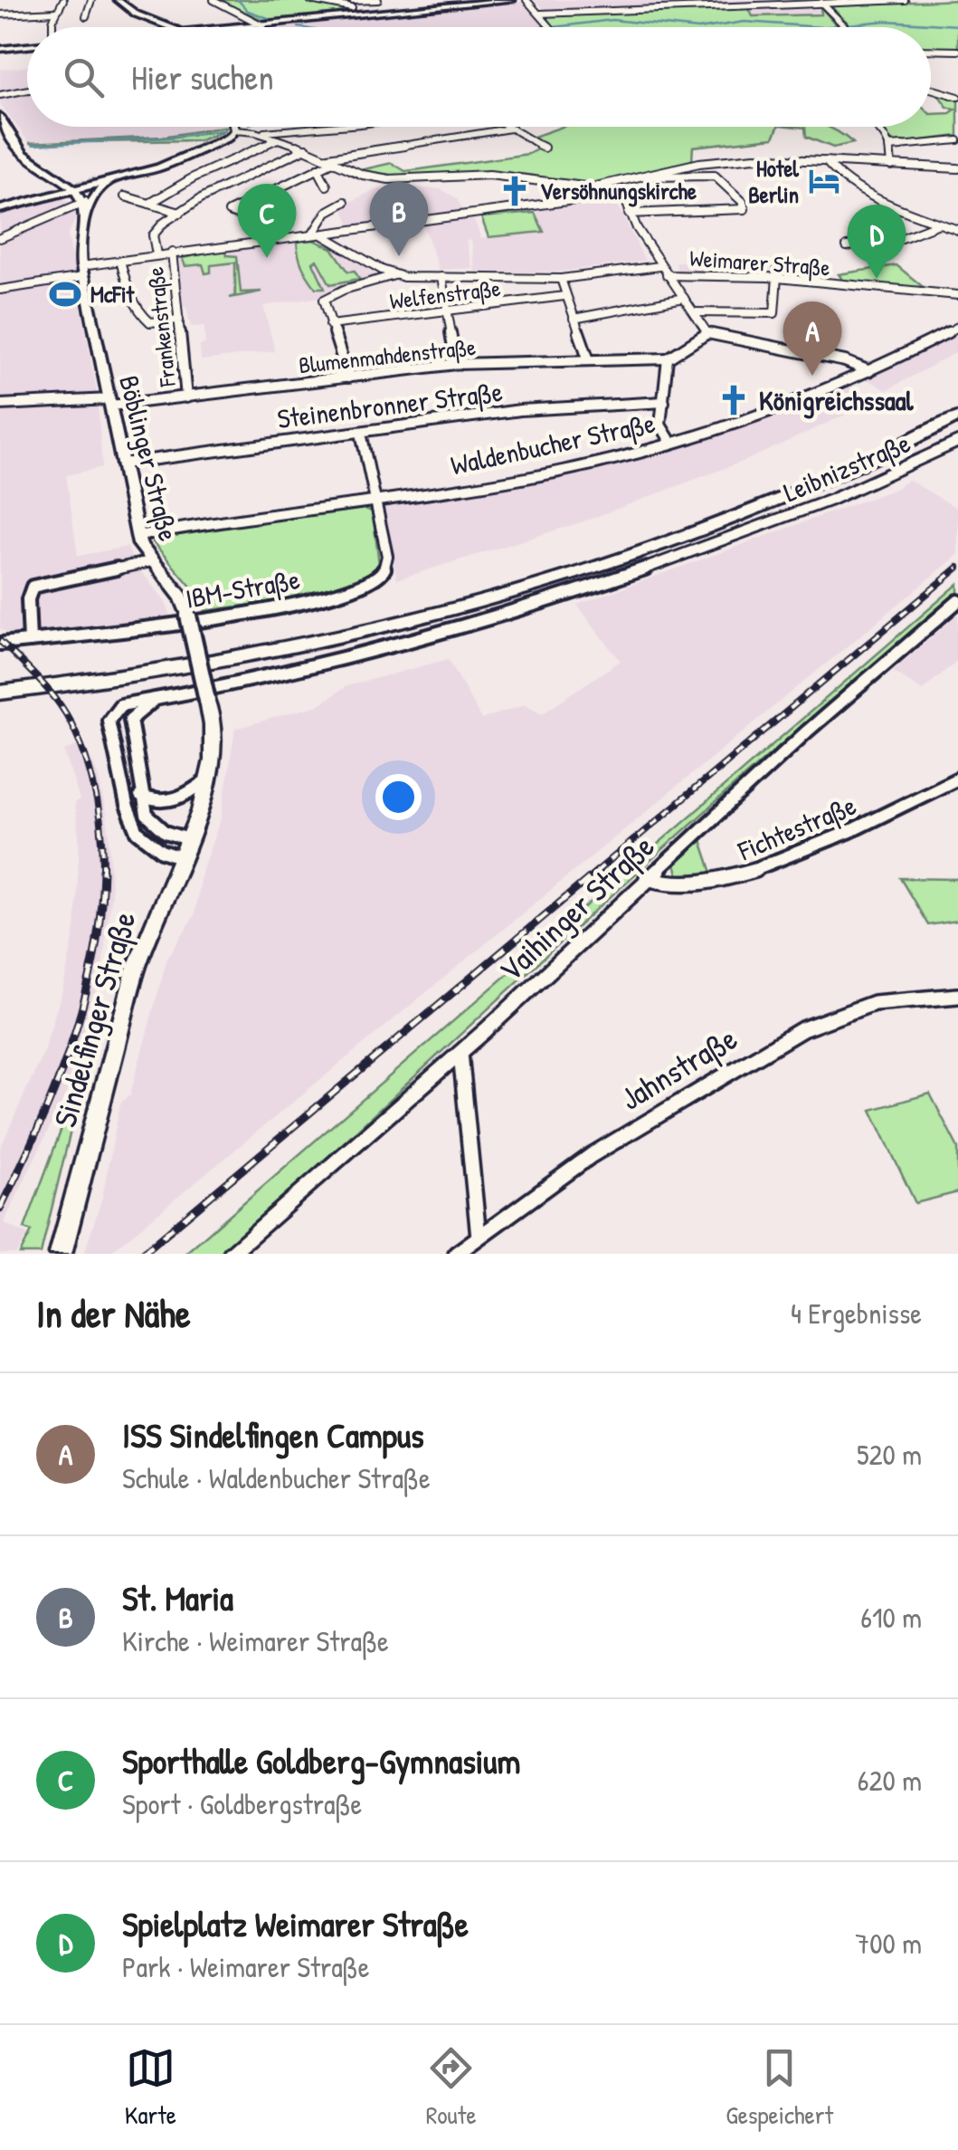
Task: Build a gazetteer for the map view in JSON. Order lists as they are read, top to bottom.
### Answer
{
  "streets": {
    "main road": ["Böblinger Straße", "Sindelfinger Straße"],
    "street": [
      "Weimarer Straße",
      "Welfenstraße",
      "Frankenstraße",
      "Blumenmahdenstraße",
      "Steinenbronner Straße",
      "Waldenbucher Straße",
      "Leibnizstraße",
      "IBM-Straße",
      "Fichtestraße",
      "Vaihinger Straße",
      "Jahnstraße"
    ]
  },
  "crossings": [
    ["Frankenstraße", "Blumenmahdenstraße"],
    ["Blumenmahdenstraße", "Böblinger Straße"],
    ["Steinenbronner Straße", "Böblinger Straße"],
    ["Steinenbronner Straße", "IBM-Straße"],
    ["Waldenbucher Straße", "Böblinger Straße"],
    ["Waldenbucher Straße", "IBM-Straße"],
    ["Böblinger Straße", "IBM-Straße"],
    ["Böblinger Straße", "Sindelfinger Straße"],
    ["Leibnizstraße", "Sindelfinger Straße"],
    ["Fichtestraße", "Vaihinger Straße"]
  ],
  "places": {
    "hotel": ["Hotel Berlin"],
    "church": ["Versöhnungskirche", "Königreichssaal"],
    "sports": ["McFit"]
  },
  "page": {
    "search": "Hier suchen",
    "pins": [
      "B",
      "C",
      "D",
      "A"
    ],
    "heading": ["In der Nähe", "4 Ergebnisse"],
    "list": [
      {
        "mark": "A",
        "name": "ISS Sindelfingen Campus",
        "note": "Schule · Waldenbucher Straße",
        "value": "520 m"
      },
      {
        "mark": "B",
        "name": "St. Maria",
        "note": "Kirche · Weimarer Straße",
        "value": "610 m"
      },
      {
        "mark": "C",
        "name": "Sporthalle Goldberg-Gymnasium",
        "note": "Sport · Goldbergstraße",
        "value": "620 m"
      },
      {
        "mark": "D",
        "name": "Spielplatz Weimarer Straße",
        "note": "Park · Weimarer Straße",
        "value": "700 m"
      }
    ],
    "nav": ["Karte", "Route", "Gespeichert"]
  }
}
